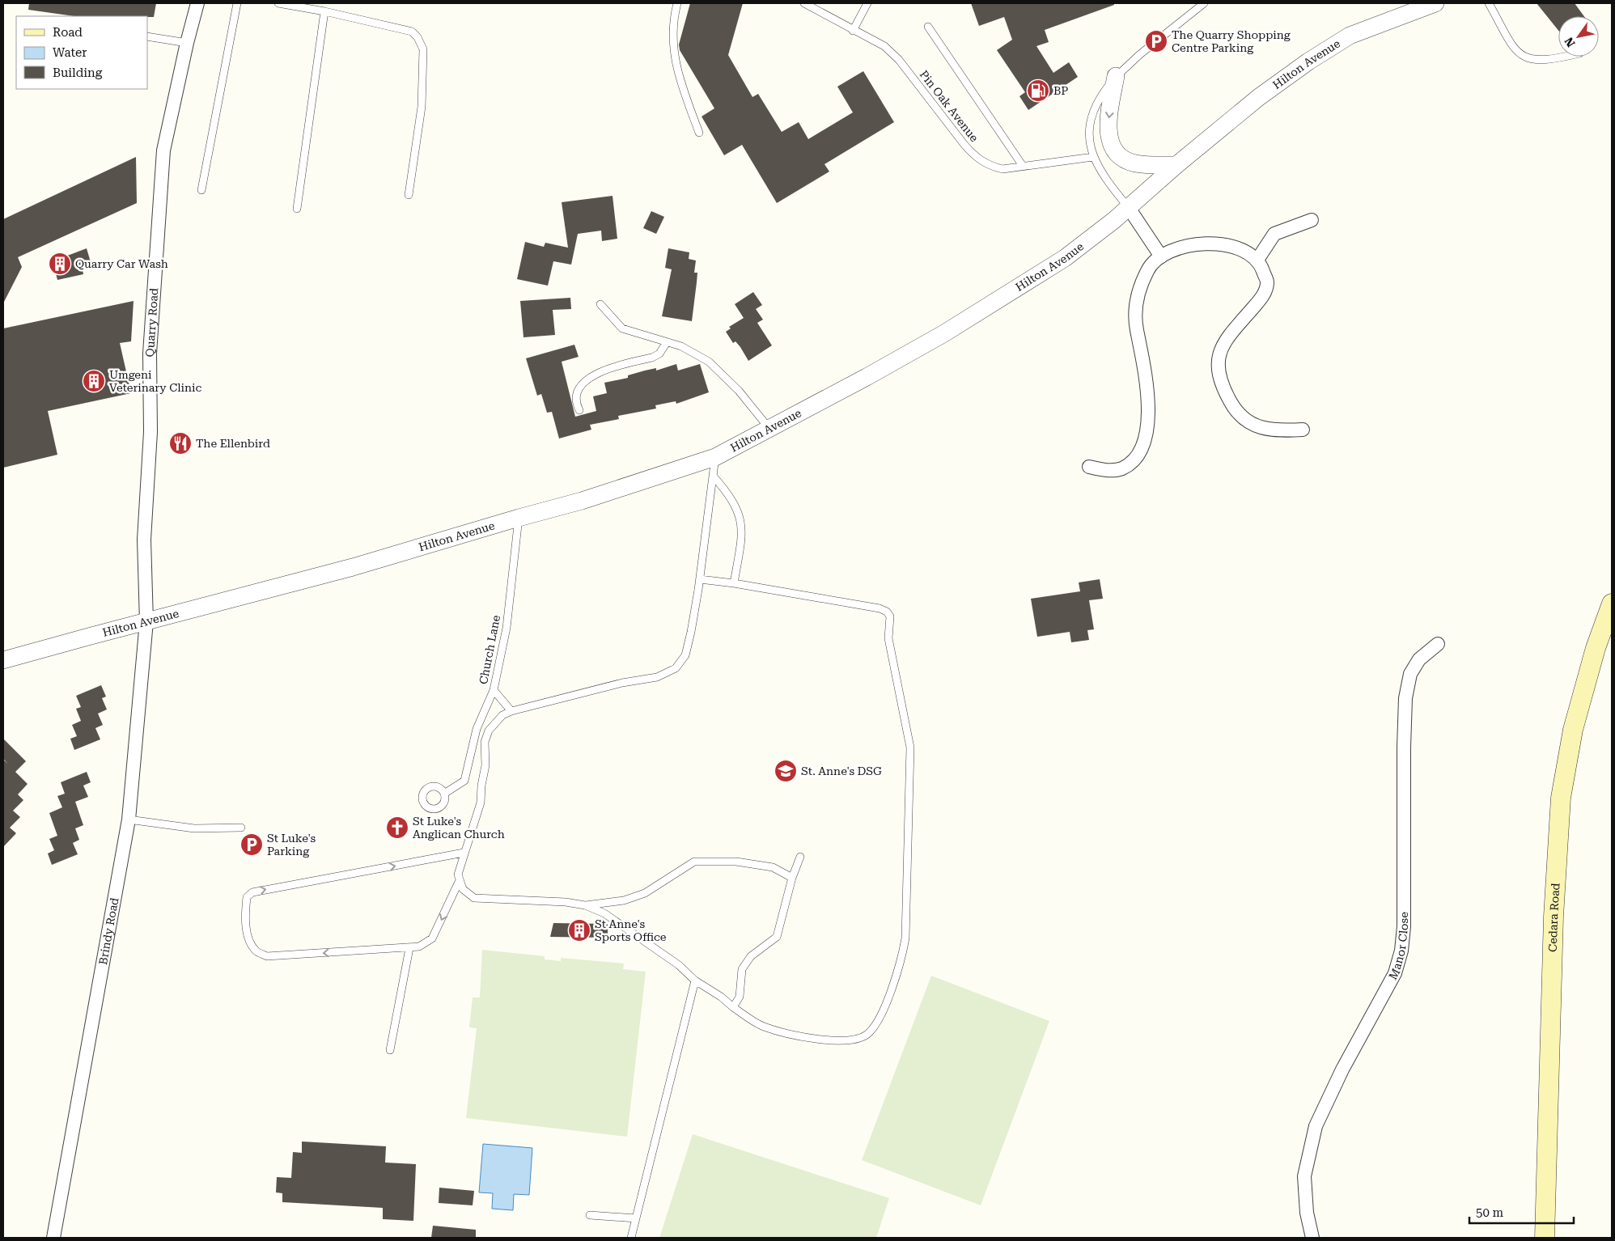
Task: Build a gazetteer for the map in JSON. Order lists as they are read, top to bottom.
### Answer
{
  "streets": {
    "main road": ["Cedara Road"],
    "street": [
      "Hilton Avenue",
      "Quarry Road",
      "Brindy Road",
      "Manor Close"
    ],
    "lane": ["Pin Oak Avenue", "Church Lane"]
  },
  "crossings": [
    ["Hilton Avenue", "Quarry Road"],
    ["Hilton Avenue", "Church Lane"],
    ["Hilton Avenue", "Brindy Road"],
    ["Quarry Road", "Brindy Road"]
  ],
  "places": {
    "parking": ["The Quarry Shopping Centre Parking", "St Luke's Parking"],
    "fuel station": ["BP"],
    "building": ["Quarry Car Wash", "Umgeni Veterinary Clinic", "St Anne's Sports Office"],
    "restaurant": ["The Ellenbird"],
    "school or university": ["St. Anne's DSG"],
    "church": ["St Luke's Anglican Church"]
  },
  "legend": ["Road", "Water", "Building"],
  "scale_bar": "50 m",
  "north": "bottom left"
}
